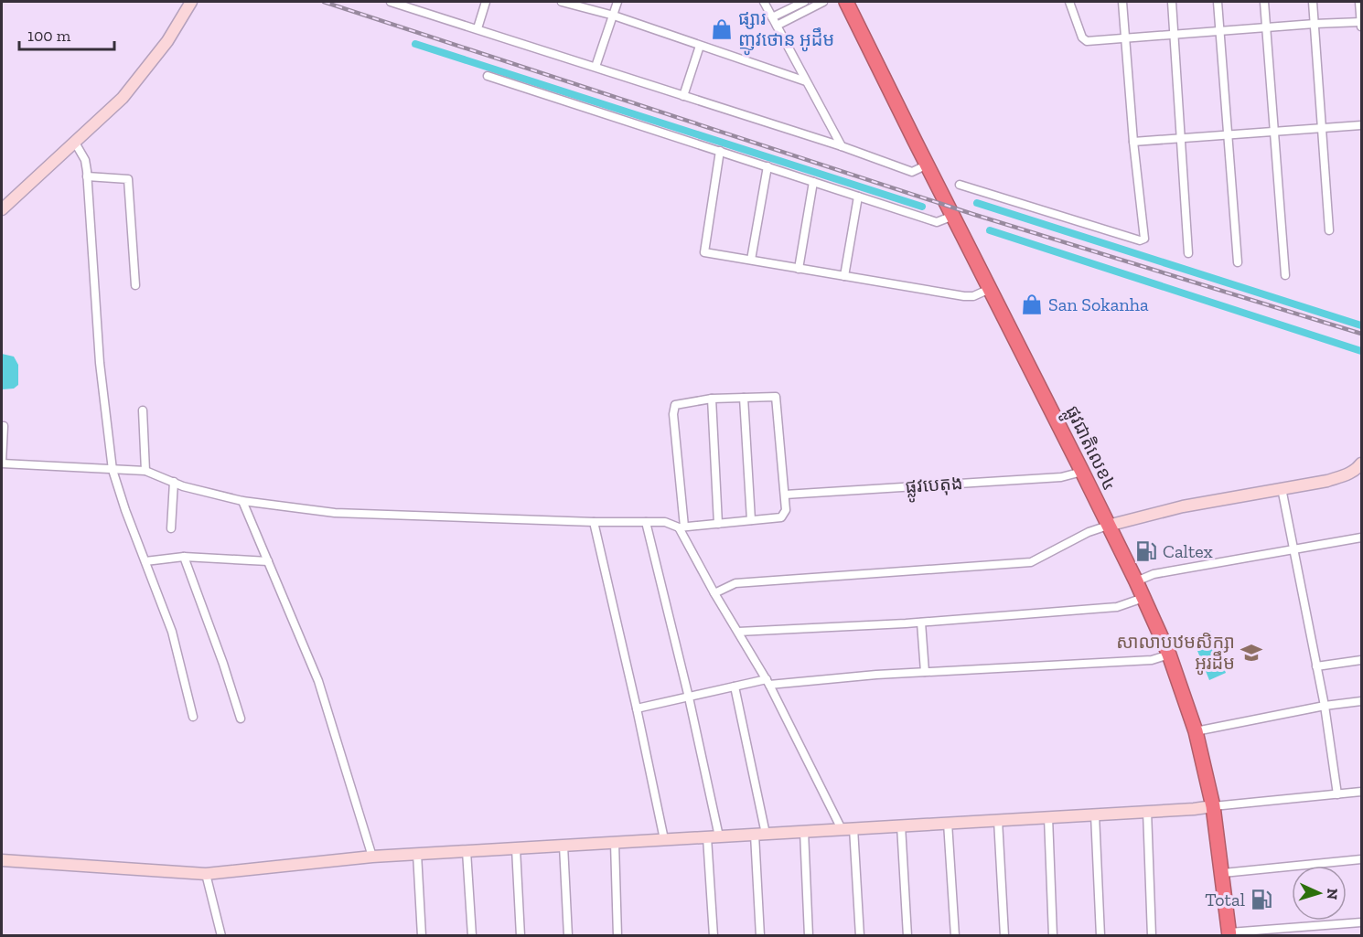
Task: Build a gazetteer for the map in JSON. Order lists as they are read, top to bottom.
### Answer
{
  "streets": {
    "highway": ["ផ្លូវជាតិលេខ៤"],
    "street": ["ផ្លូវបេតុង"]
  },
  "crossings": [
    ["ផ្លូវជាតិលេខ៤", "ផ្លូវបេតុង"]
  ],
  "places": {
    "shop": ["ផ្សារ ញូវថោន អូដឹម", "San Sokanha"],
    "fuel station": ["Caltex", "Total"],
    "school or university": ["សាលាបឋមសិក្សា អូរដឹម"]
  },
  "scale_bar": "100 m",
  "north": "right"
}
